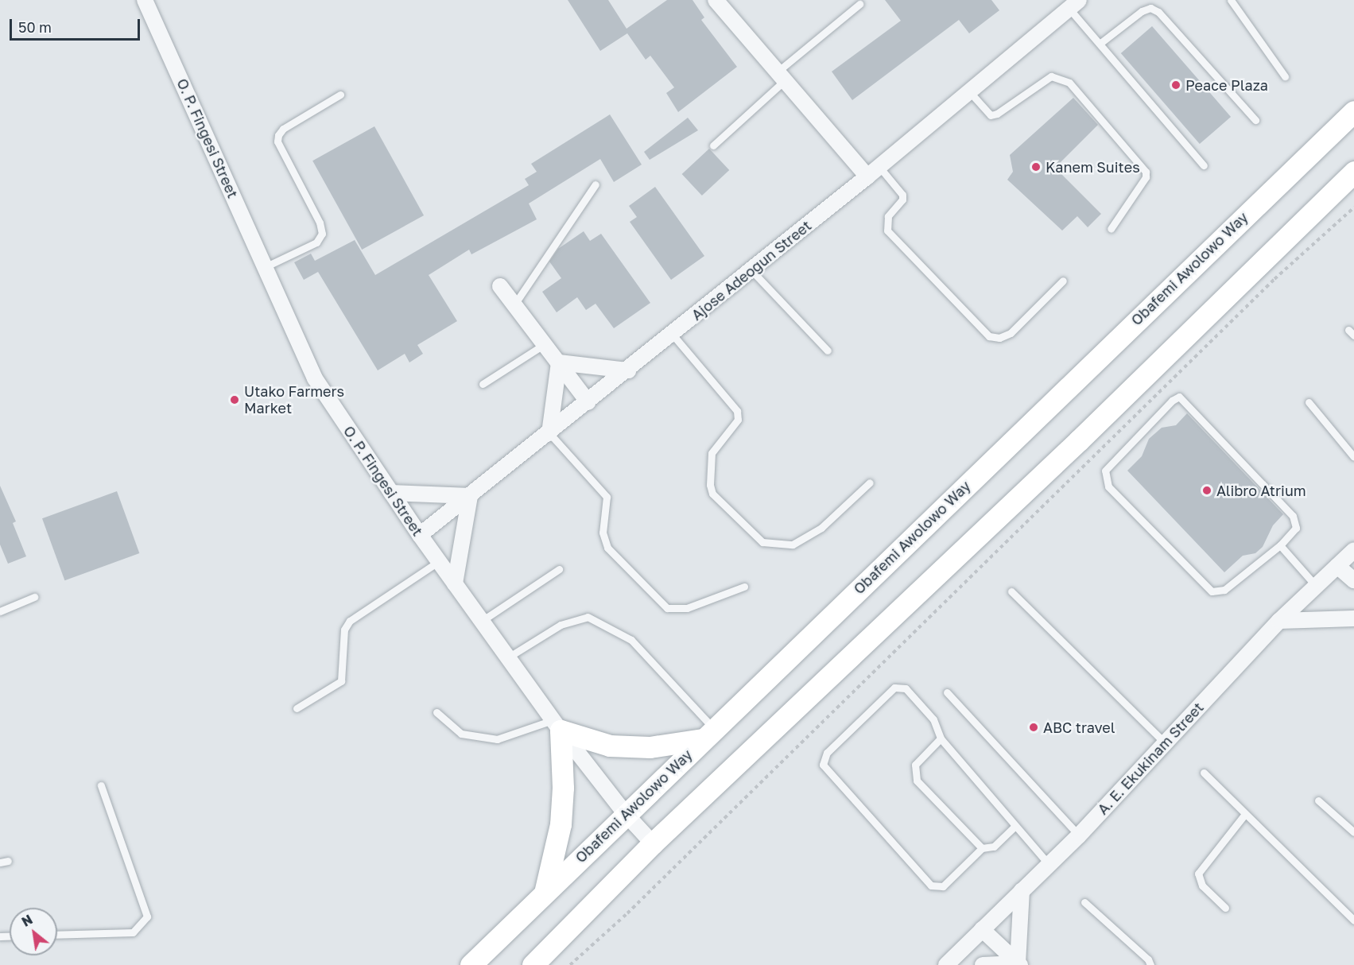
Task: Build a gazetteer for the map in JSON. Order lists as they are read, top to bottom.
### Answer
{
  "streets": {
    "main road": ["Obafemi Awolowo Way"],
    "street": ["O. P. Fingesi Street", "Ajose Adeogun Street", "A. E. Ekukinam Street"]
  },
  "crossings": [
    ["O. P. Fingesi Street", "Obafemi Awolowo Way"],
    ["O. P. Fingesi Street", "Ajose Adeogun Street"]
  ],
  "places": [
    "Peace Plaza",
    "Kanem Suites",
    "Utako Farmers Market",
    "Alibro Atrium",
    "ABC travel"
  ],
  "scale_bar": "50 m",
  "north": "top left"
}
